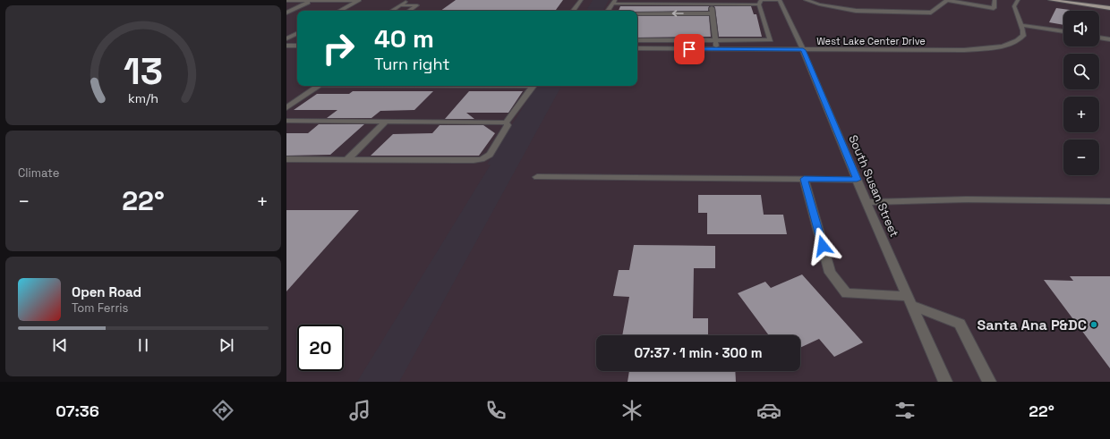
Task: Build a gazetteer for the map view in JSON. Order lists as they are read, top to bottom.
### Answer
{
  "streets": {
    "street": ["West Lake Center Drive", "South Susan Street"]
  },
  "crossings": [
    ["West Lake Center Drive", "South Susan Street"]
  ],
  "places": ["Santa Ana P&DC"],
  "page": {
    "map_buttons": ["+", "−"],
    "turn": ["40 m", "Turn right"],
    "tile": "Climate",
    "heat": ["−", "22°", "+"],
    "song": ["Open Road", "Tom Ferris"],
    "limit": "20",
    "trip": "07:37 · 1 min · 300 m",
    "tabs": ["07:36", "22°"],
    "gauge": ["13", "km/h"]
  }
}
